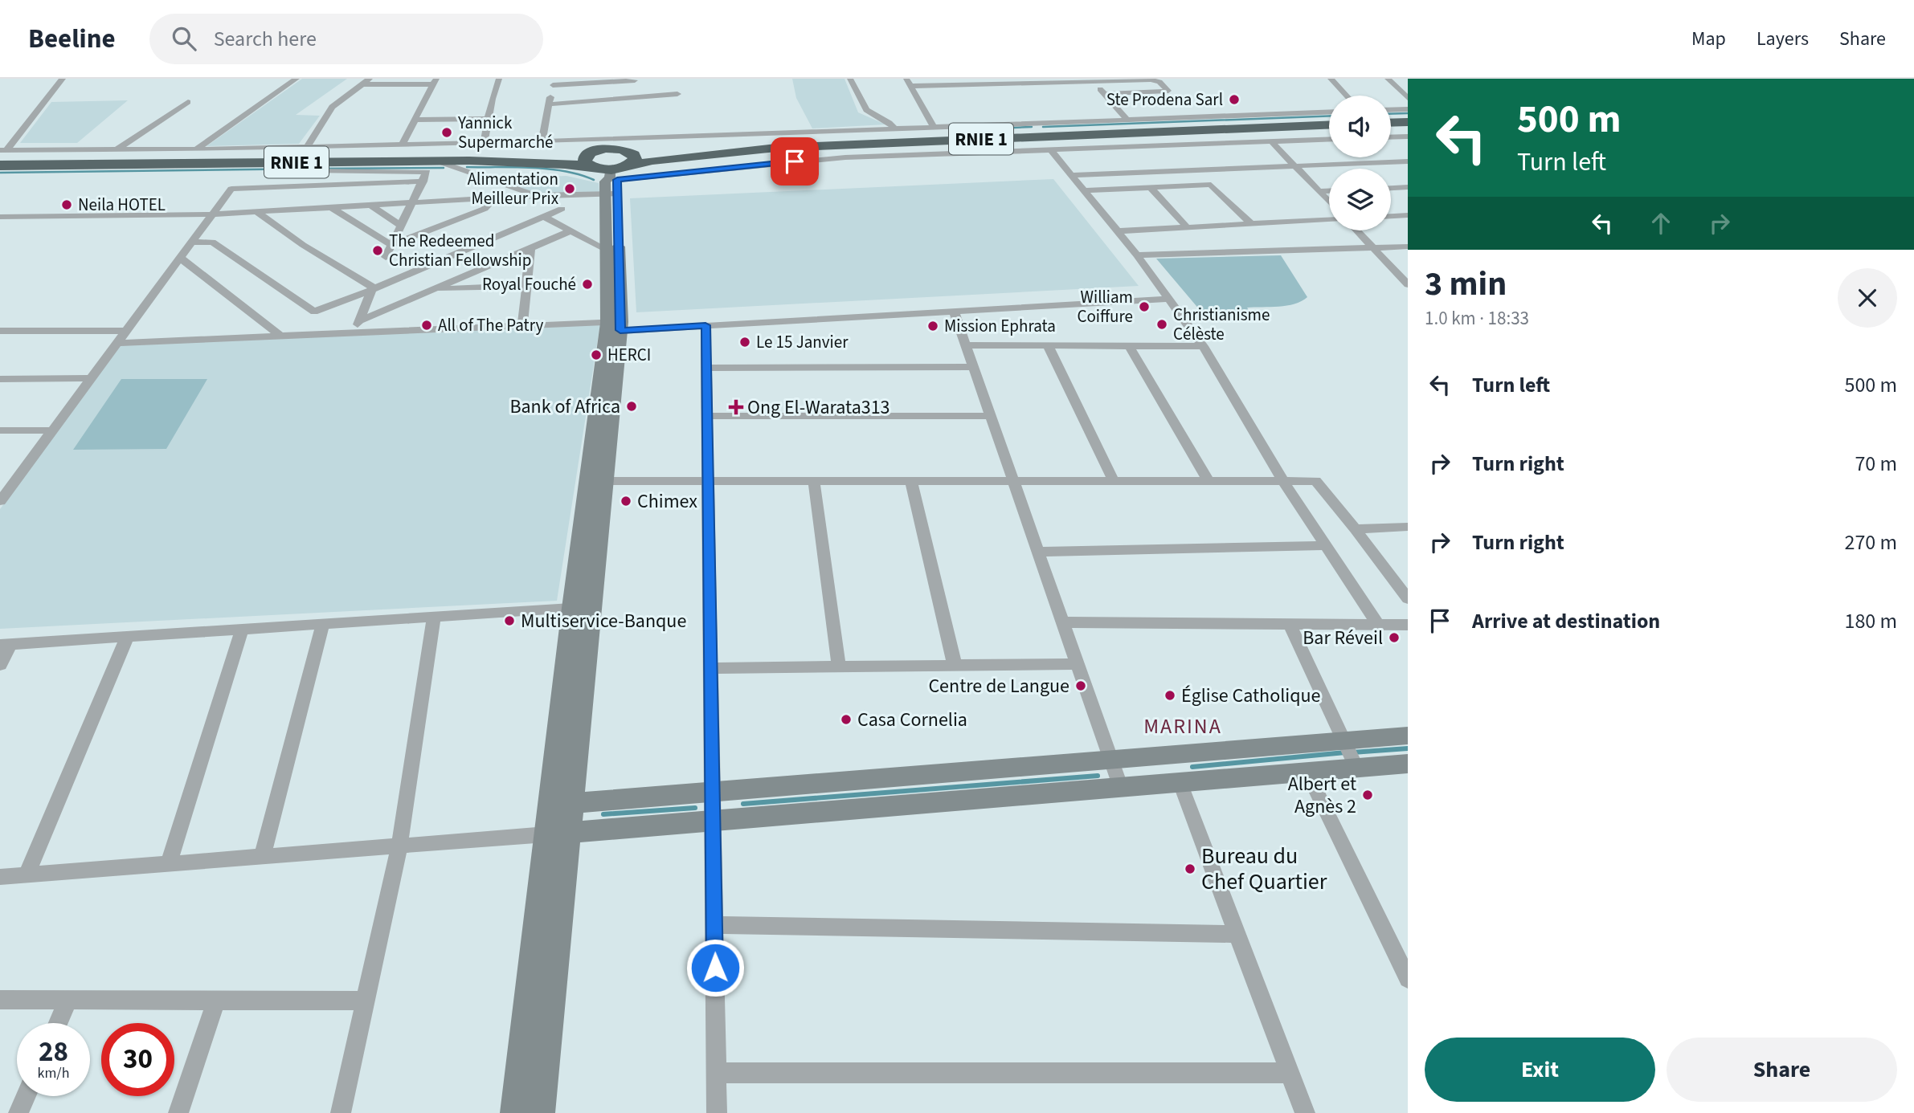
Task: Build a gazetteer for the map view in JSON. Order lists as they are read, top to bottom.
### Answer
{
  "streets": {
    "highway": ["RNIE 1"]
  },
  "districts": ["MARINA"],
  "places": {
    "other": [
      "Ste Prodena Sarl",
      "Yannick Supermarché",
      "Alimentation Meilleur Prix",
      "Neila HOTEL",
      "The Redeemed Christian Fellowship",
      "Royal Fouché",
      "William Coiffure",
      "Christianisme Célèste",
      "All of The Patry",
      "Mission Ephrata",
      "Le 15 Janvier",
      "HERCI",
      "Bank of Africa",
      "Chimex",
      "Multiservice-Banque",
      "Bar Réveil",
      "Centre de Langue",
      "Église Catholique",
      "Casa Cornelia",
      "Albert et Agnès 2",
      "Bureau du Chef Quartier"
    ],
    "health": ["Ong El-Warata313"]
  },
  "page": {
    "header": "Beeline",
    "search": "Search here",
    "nav": ["Map", "Layers", "Share"],
    "turn": ["500 m", "Turn left"],
    "heading": ["3 min", "1.0 km · 18:33"],
    "list": [
      {
        "name": "Turn left",
        "value": "500 m"
      },
      {
        "name": "Turn right",
        "value": "70 m"
      },
      {
        "name": "Turn right",
        "value": "270 m"
      },
      {
        "name": "Arrive at destination",
        "value": "180 m"
      }
    ],
    "speed": "28 km/h",
    "limit": "30",
    "buttons": ["Exit", "Share"]
  }
}
